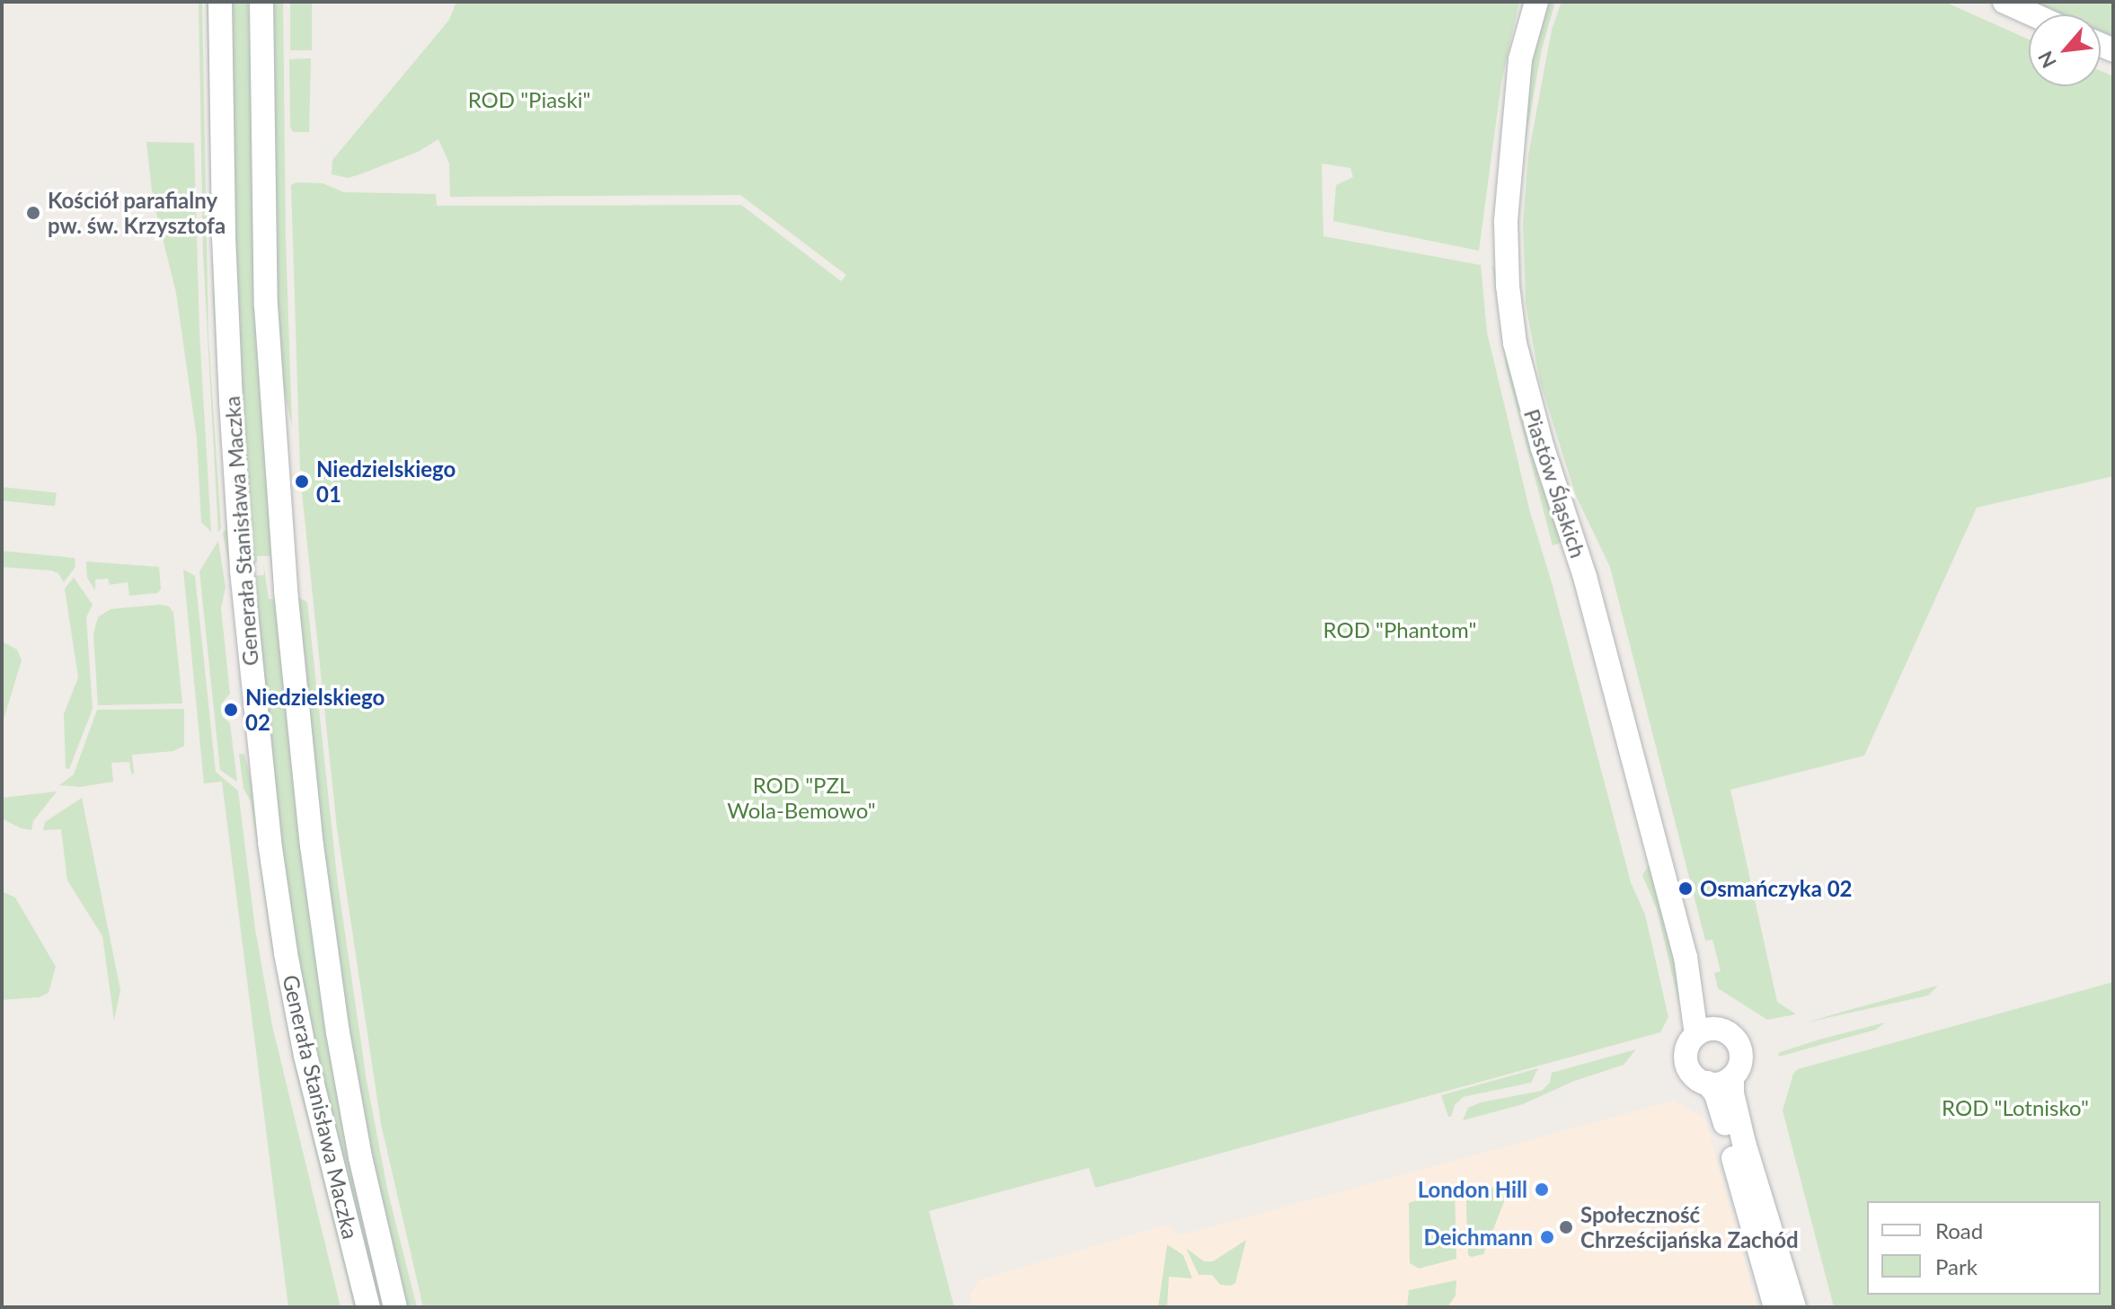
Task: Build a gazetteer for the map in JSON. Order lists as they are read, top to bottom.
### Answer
{
  "streets": {
    "main road": ["Piastów Śląskich", "Generała Stanisława Maczka"]
  },
  "parks": [
    "ROD \"Piaski\"",
    "ROD \"Phantom\"",
    "ROD \"PZL Wola-Bemowo\"",
    "ROD \"Lotnisko\""
  ],
  "places": [
    "Kościół parafialny pw. św. Krzysztofa",
    "Niedzielskiego 01",
    "Niedzielskiego 02",
    "Osmańczyka 02",
    "London Hill",
    "Społeczność Chrześcijańska Zachód",
    "Deichmann"
  ],
  "legend": ["Road", "Park"],
  "north": "bottom left"
}
